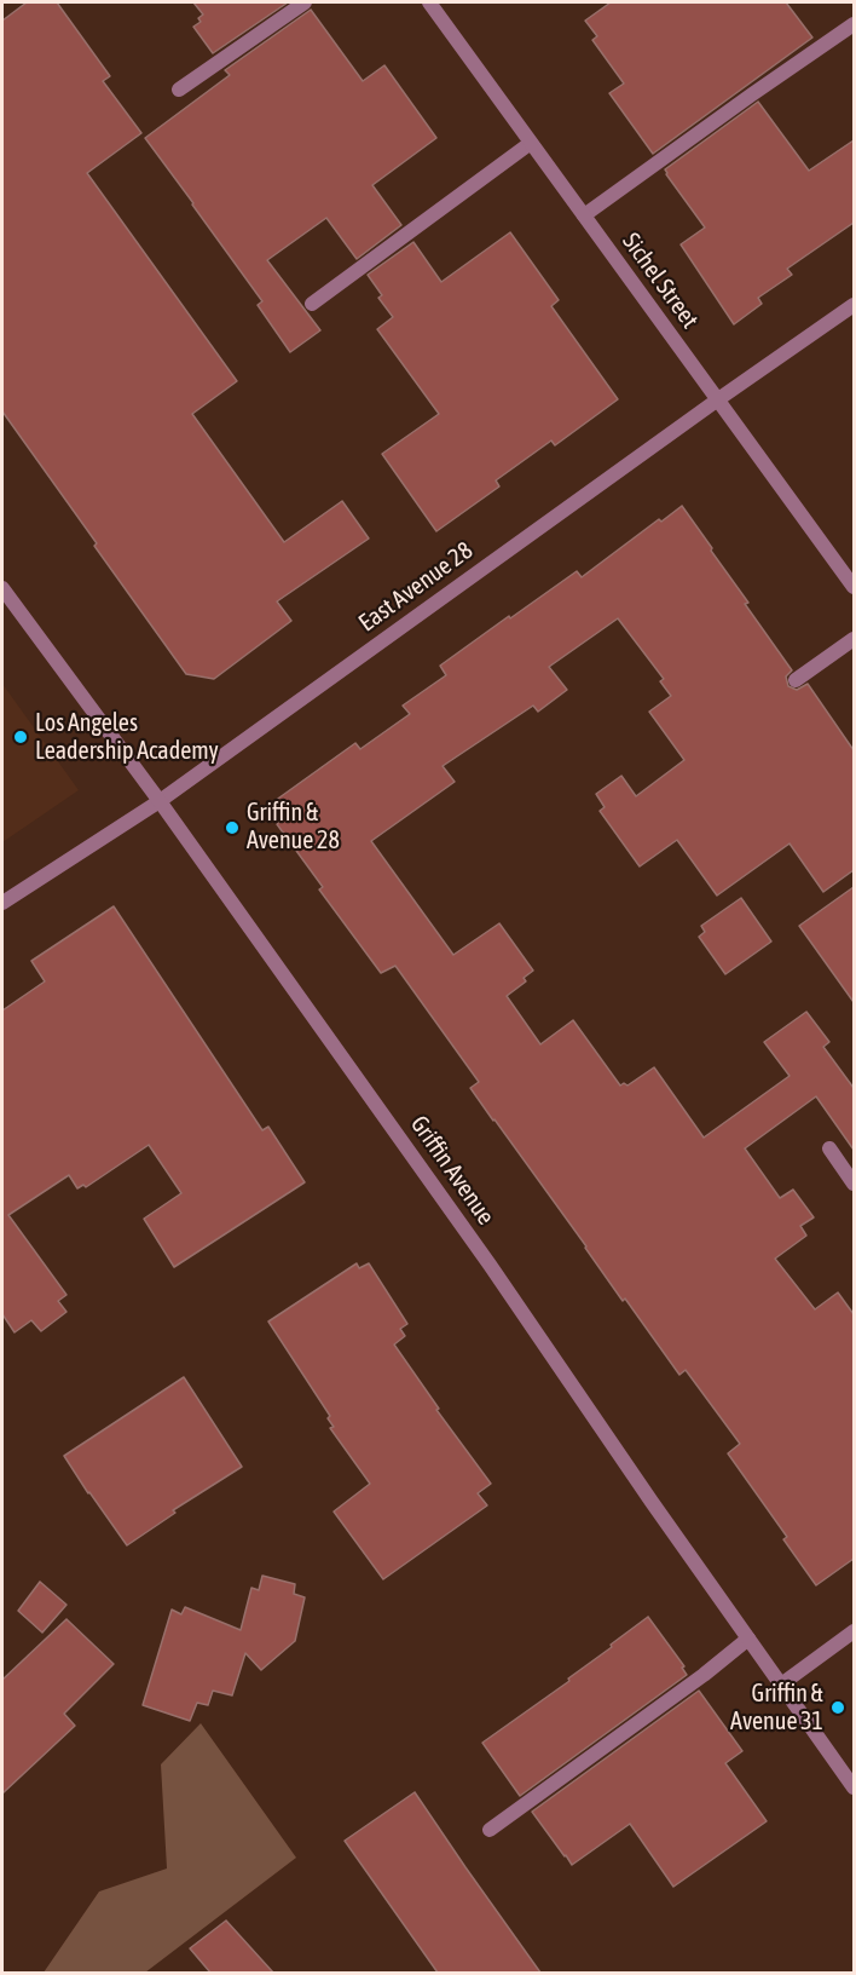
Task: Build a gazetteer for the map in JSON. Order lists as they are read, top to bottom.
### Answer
{
  "streets": {
    "street": ["Sichel Street", "East Avenue 28", "Griffin Avenue"]
  },
  "crossings": [
    ["Sichel Street", "East Avenue 28"],
    ["East Avenue 28", "Griffin Avenue"]
  ],
  "places": ["Los Angeles Leadership Academy", "Griffin & Avenue 28", "Griffin & Avenue 31"]
}
